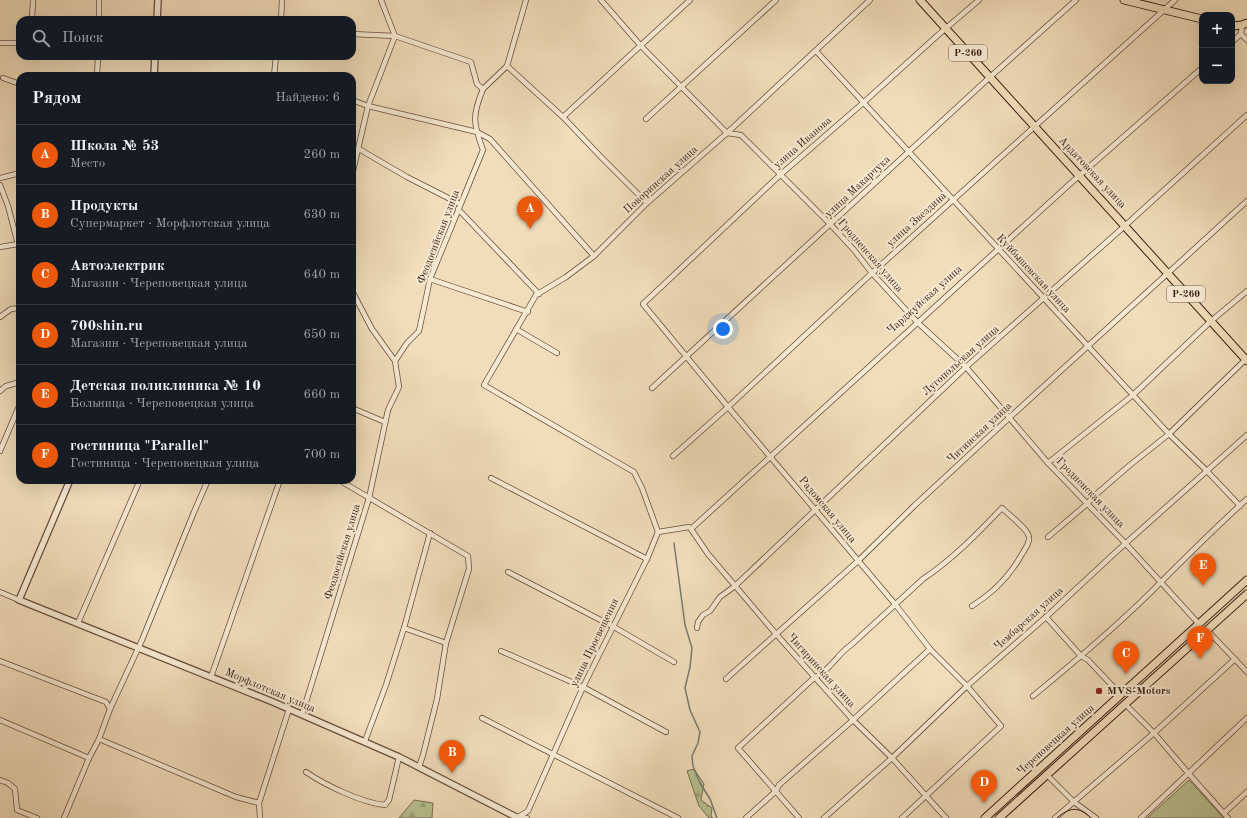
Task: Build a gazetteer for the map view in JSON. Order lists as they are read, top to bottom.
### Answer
{
  "streets": {
    "highway": ["Р-260", "Ардатовская улица", "Череповецкая улица"],
    "street": [
      "улица Иванова",
      "Поворинская улица",
      "улица Макарчука",
      "улица Звездина",
      "Феодосийская улица",
      "Гродненская улица",
      "Куйбышевская улица",
      "Чарджуйская улица",
      "Лугопольская улица",
      "Читинская улица",
      "Радомская улица",
      "Чембарская улица",
      "улица Просвещения",
      "Чигиринская улица",
      "Морфлотская улица"
    ]
  },
  "crossings": [
    ["улица Иванова", "Ардатовская улица"],
    ["улица Иванова", "Гродненская улица"],
    ["улица Иванова", "Куйбышевская улица"],
    ["улица Иванова", "Радомская улица"],
    ["Ардатовская улица", "улица Макарчука"],
    ["Ардатовская улица", "улица Звездина"],
    ["Ардатовская улица", "Чарджуйская улица"],
    ["Ардатовская улица", "Лугопольская улица"],
    ["Ардатовская улица", "Читинская улица"],
    ["Поворинская улица", "Гродненская улица"],
    ["Поворинская улица", "Куйбышевская улица"],
    ["Поворинская улица", "улица Просвещения"],
    ["улица Макарчука", "Гродненская улица"],
    ["улица Макарчука", "Куйбышевская улица"],
    ["улица Макарчука", "Радомская улица"],
    ["улица Звездина", "Гродненская улица"],
    ["улица Звездина", "Куйбышевская улица"],
    ["улица Звездина", "Радомская улица"],
    ["Феодосийская улица", "Морфлотская улица"],
    ["Гродненская улица", "Чарджуйская улица"],
    ["Гродненская улица", "Лугопольская улица"],
    ["Гродненская улица", "Читинская улица"],
    ["Гродненская улица", "Чембарская улица"],
    ["Гродненская улица", "Череповецкая улица"],
    ["Куйбышевская улица", "Чарджуйская улица"],
    ["Куйбышевская улица", "Лугопольская улица"],
    ["Куйбышевская улица", "Читинская улица"],
    ["Куйбышевская улица", "Чембарская улица"],
    ["Чарджуйская улица", "Радомская улица"],
    ["Чарджуйская улица", "Чигиринская улица"],
    ["Лугопольская улица", "Радомская улица"],
    ["Лугопольская улица", "Чигиринская улица"],
    ["Читинская улица", "Радомская улица"],
    ["Читинская улица", "Чигиринская улица"],
    ["Радомская улица", "Чембарская улица"],
    ["Радомская улица", "Чигиринская улица"],
    ["Чембарская улица", "Чигиринская улица"],
    ["улица Просвещения", "Морфлотская улица"]
  ],
  "places": ["MVS-Motors"],
  "page": {
    "map_buttons": ["+", "−"],
    "search": "Поиск",
    "heading": ["Рядом", "Найдено: 6"],
    "list": [
      {
        "mark": "A",
        "name": "Школа № 53",
        "note": "Место",
        "value": "260 m"
      },
      {
        "mark": "B",
        "name": "Продукты",
        "note": "Супермаркет · Морфлотская улица",
        "value": "630 m"
      },
      {
        "mark": "C",
        "name": "Автоэлектрик",
        "note": "Магазин · Череповецкая улица",
        "value": "640 m"
      },
      {
        "mark": "D",
        "name": "700shin.ru",
        "note": "Магазин · Череповецкая улица",
        "value": "650 m"
      },
      {
        "mark": "E",
        "name": "Детская поликлиника № 10",
        "note": "Больница · Череповецкая улица",
        "value": "660 m"
      },
      {
        "mark": "F",
        "name": "гостиница \"Parallel\"",
        "note": "Гостиница · Череповецкая улица",
        "value": "700 m"
      }
    ],
    "pins": [
      "A",
      "E",
      "F",
      "C",
      "B",
      "D"
    ]
  }
}
